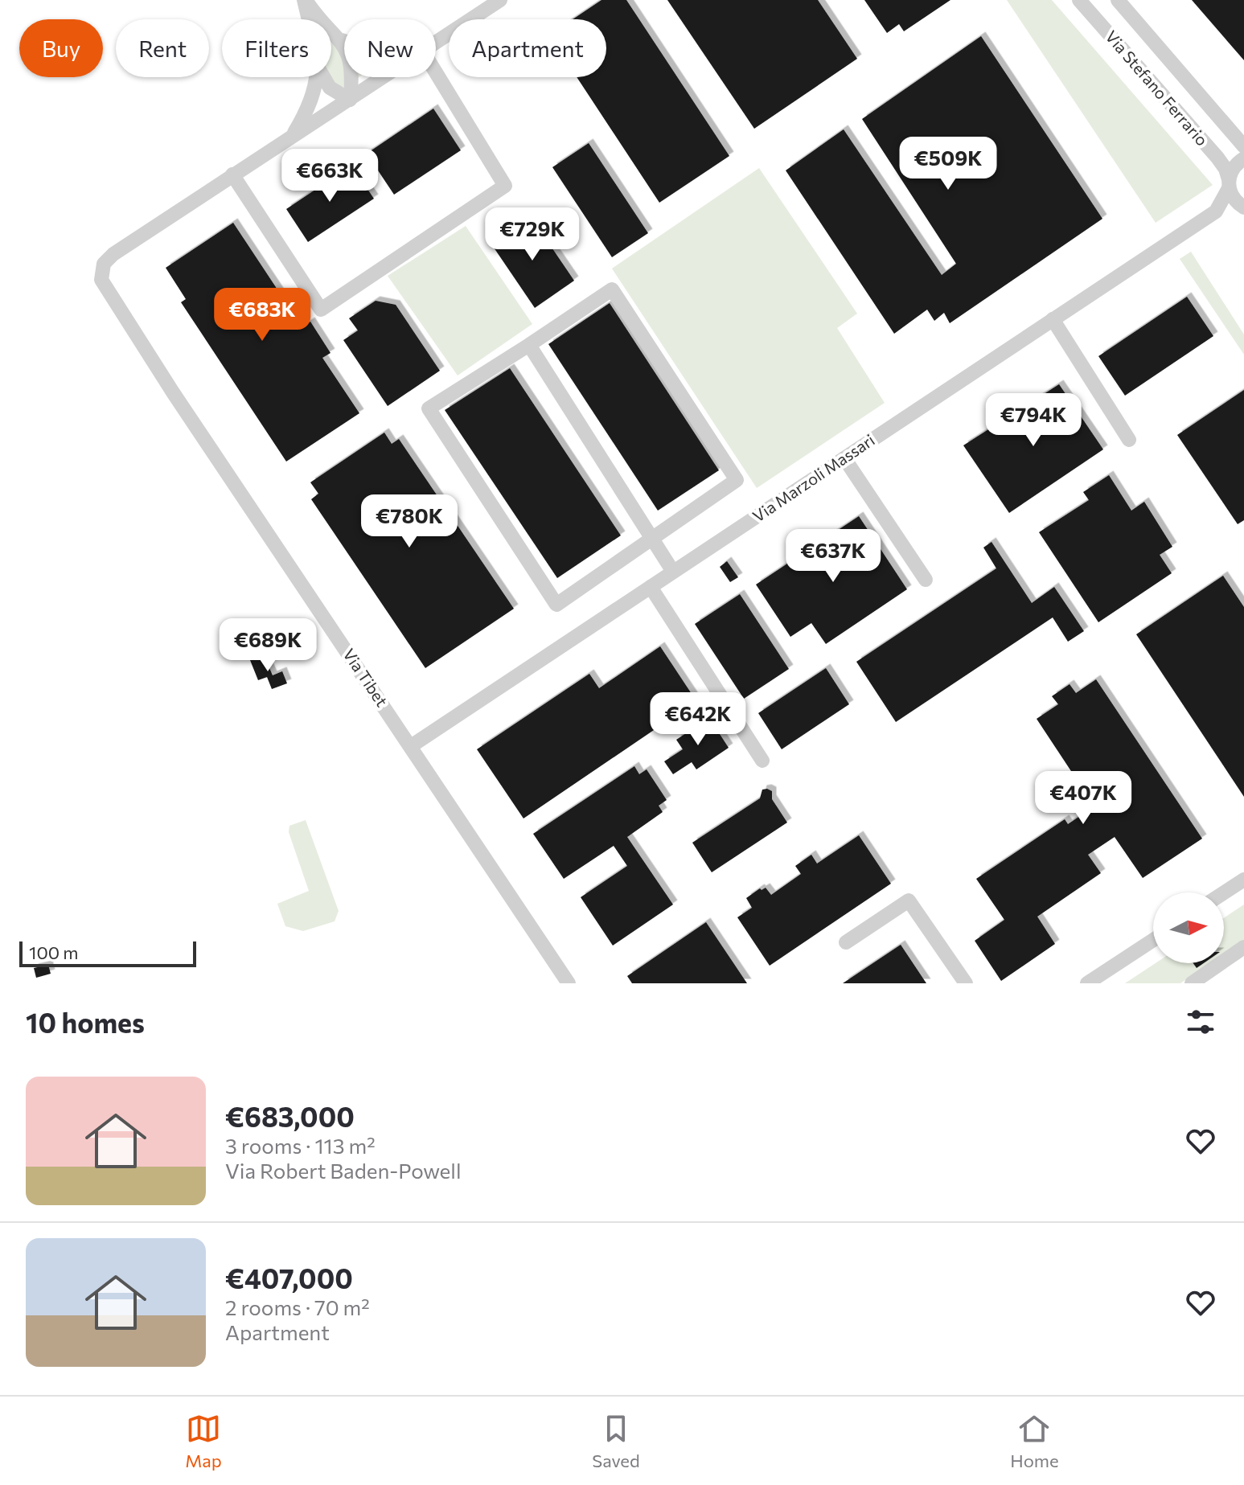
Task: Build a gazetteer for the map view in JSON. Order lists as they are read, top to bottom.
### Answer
{
  "streets": {
    "street": ["Via Stefano Ferrario", "Via Marzoli Massari", "Via Tibet"]
  },
  "crossings": [
    ["Via Stefano Ferrario", "Via Marzoli Massari"],
    ["Via Marzoli Massari", "Via Tibet"]
  ],
  "scale_bar": "100 m",
  "north": "right",
  "page": {
    "chip": [
      "Buy",
      "Rent",
      "Filters",
      "New",
      "Apartment"
    ],
    "price": [
      "€509K",
      "€663K",
      "€729K",
      "€683K",
      "€794K",
      "€780K",
      "€637K",
      "€689K",
      "€642K",
      "€407K"
    ],
    "scale": "100 m",
    "heading": "10 homes",
    "list": [
      {
        "name": "€683,000",
        "note": "3 rooms · 113 m² · Via Robert Baden-Powell"
      },
      {
        "name": "€407,000",
        "note": "2 rooms · 70 m² · Apartment"
      }
    ],
    "tabs": ["Map", "Saved", "Home"]
  }
}
